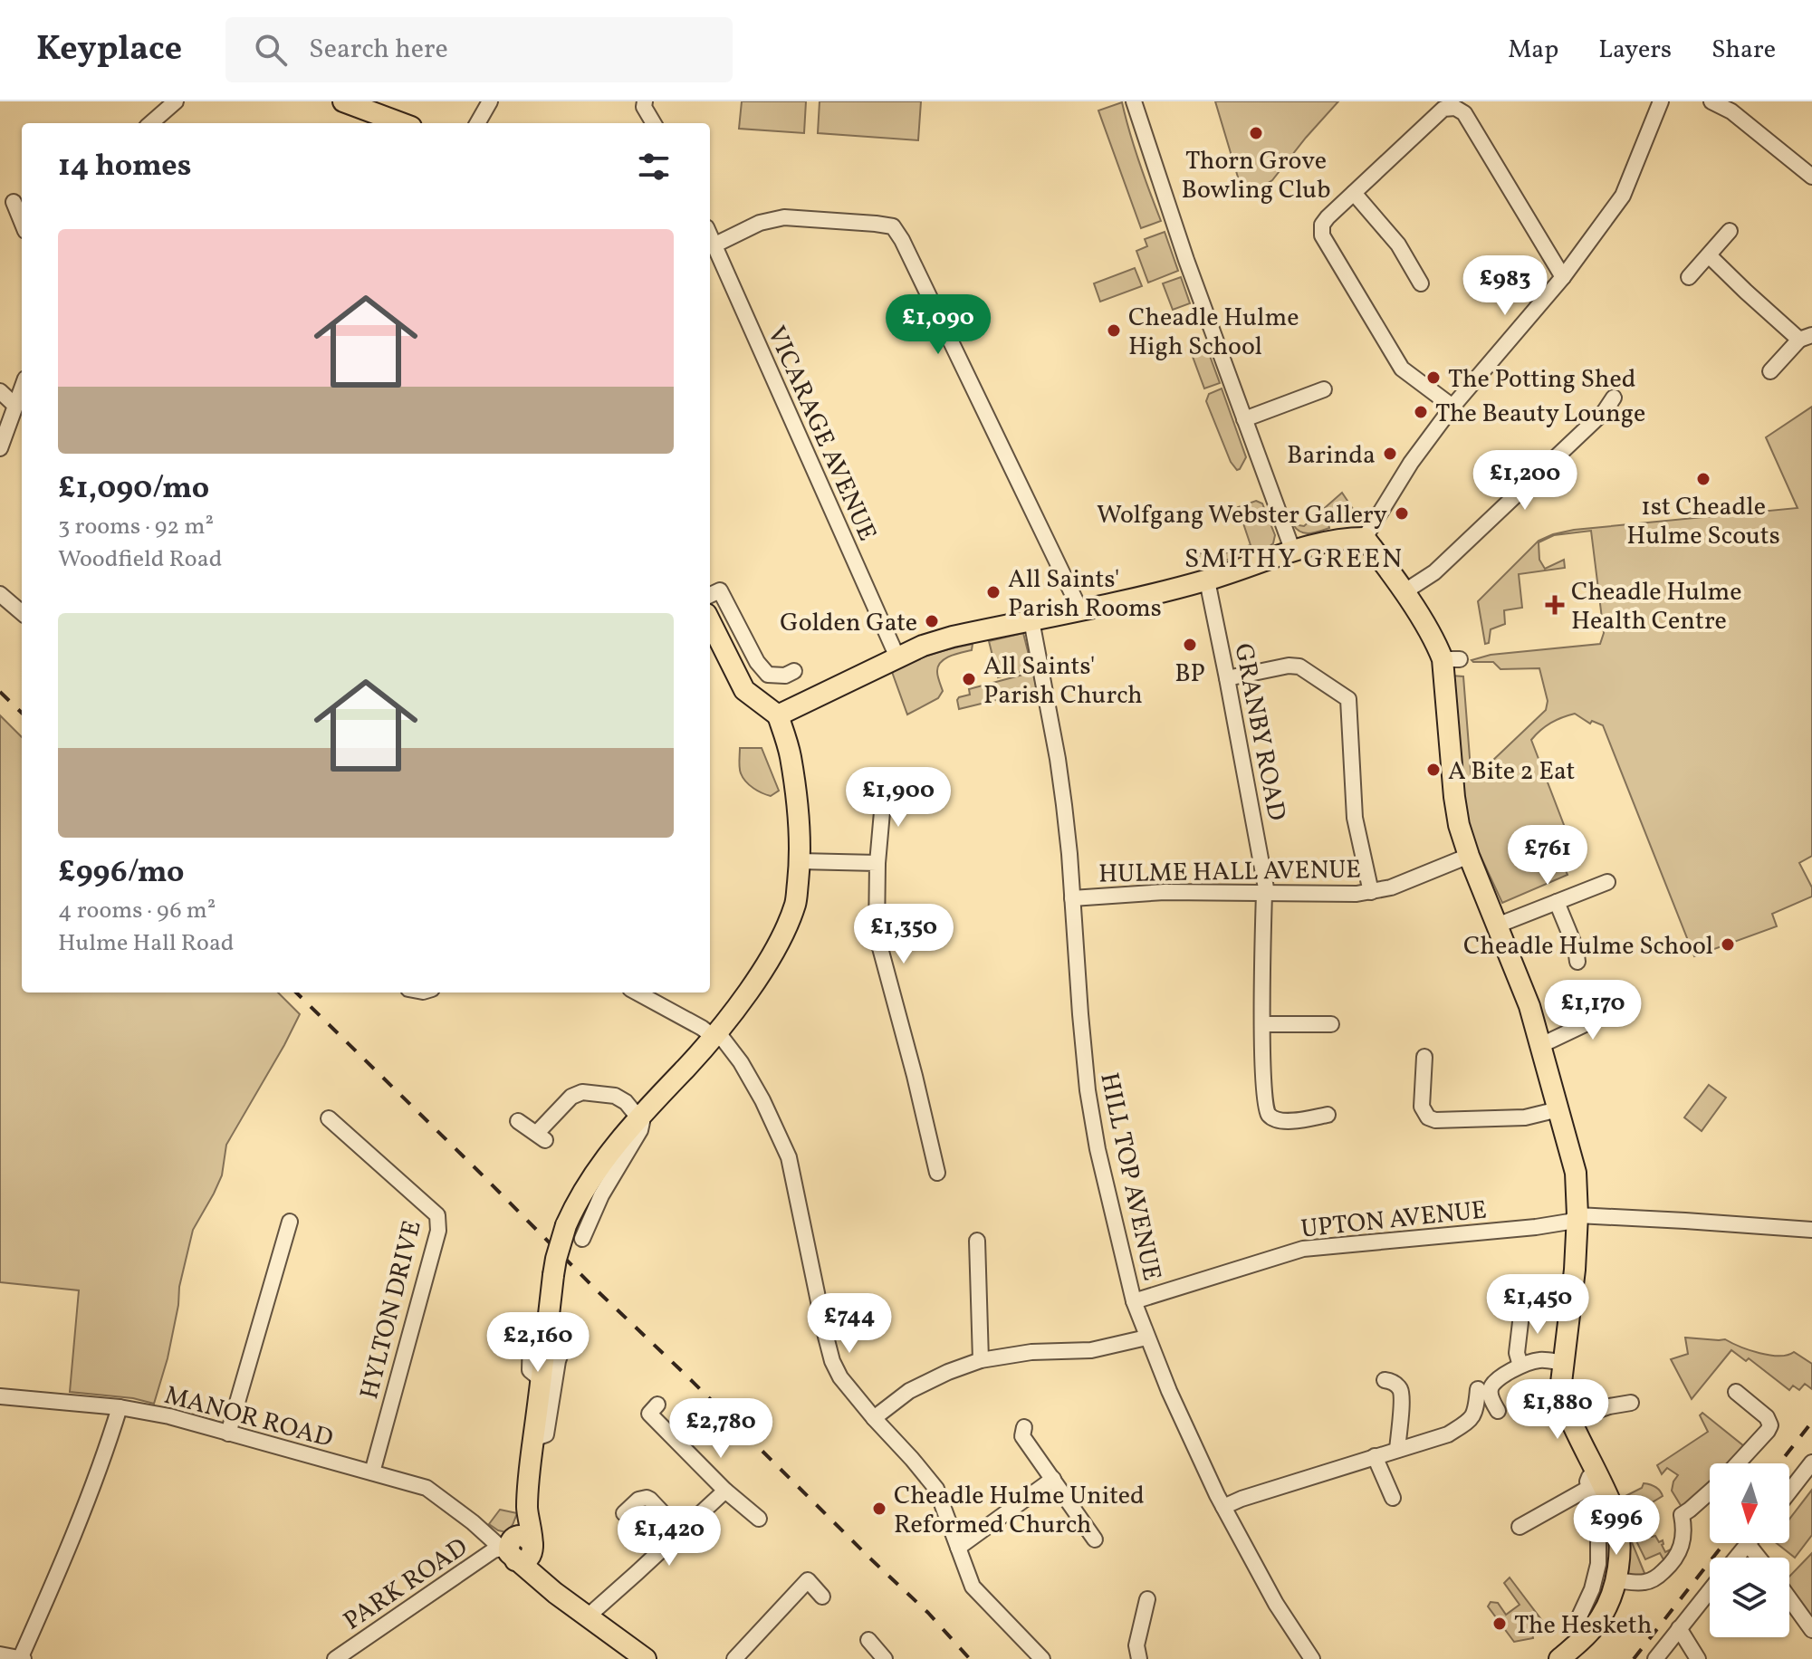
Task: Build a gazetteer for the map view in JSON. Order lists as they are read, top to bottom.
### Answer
{
  "streets": {
    "street": [
      "VICARAGE AVENUE",
      "GRANBY ROAD",
      "HULME HALL AVENUE",
      "HILL TOP AVENUE",
      "UPTON AVENUE",
      "HYLTON DRIVE",
      "MANOR ROAD",
      "PARK ROAD"
    ]
  },
  "crossings": [
    ["GRANBY ROAD", "HULME HALL AVENUE"],
    ["HULME HALL AVENUE", "HILL TOP AVENUE"],
    ["HILL TOP AVENUE", "UPTON AVENUE"],
    ["HYLTON DRIVE", "MANOR ROAD"],
    ["MANOR ROAD", "PARK ROAD"]
  ],
  "districts": ["SMITHY GREEN"],
  "places": {
    "other": [
      "Thorn Grove Bowling Club",
      "Cheadle Hulme High School",
      "The Potting Shed",
      "The Beauty Lounge",
      "Barinda",
      "1st Cheadle Hulme Scouts",
      "Wolfgang Webster Gallery",
      "All Saints' Parish Rooms",
      "Golden Gate",
      "BP",
      "All Saints' Parish Church",
      "A Bite 2 Eat",
      "Cheadle Hulme School",
      "Cheadle Hulme United Reformed Church",
      "The Hesketh"
    ],
    "health": ["Cheadle Hulme Health Centre"]
  },
  "north": "bottom",
  "page": {
    "header": "Keyplace",
    "search": "Search here",
    "nav": ["Map", "Layers", "Share"],
    "heading": "14 homes",
    "list": [
      {
        "name": "£1,090/mo",
        "note": "3 rooms · 92 m² · Woodfield Road"
      },
      {
        "name": "£996/mo",
        "note": "4 rooms · 96 m² · Hulme Hall Road"
      }
    ],
    "price": [
      "£983",
      "£1,090",
      "£1,200",
      "£1,900",
      "£761",
      "£1,350",
      "£1,170",
      "£1,450",
      "£744",
      "£2,160",
      "£1,880",
      "£2,780",
      "£996",
      "£1,420"
    ]
  }
}
